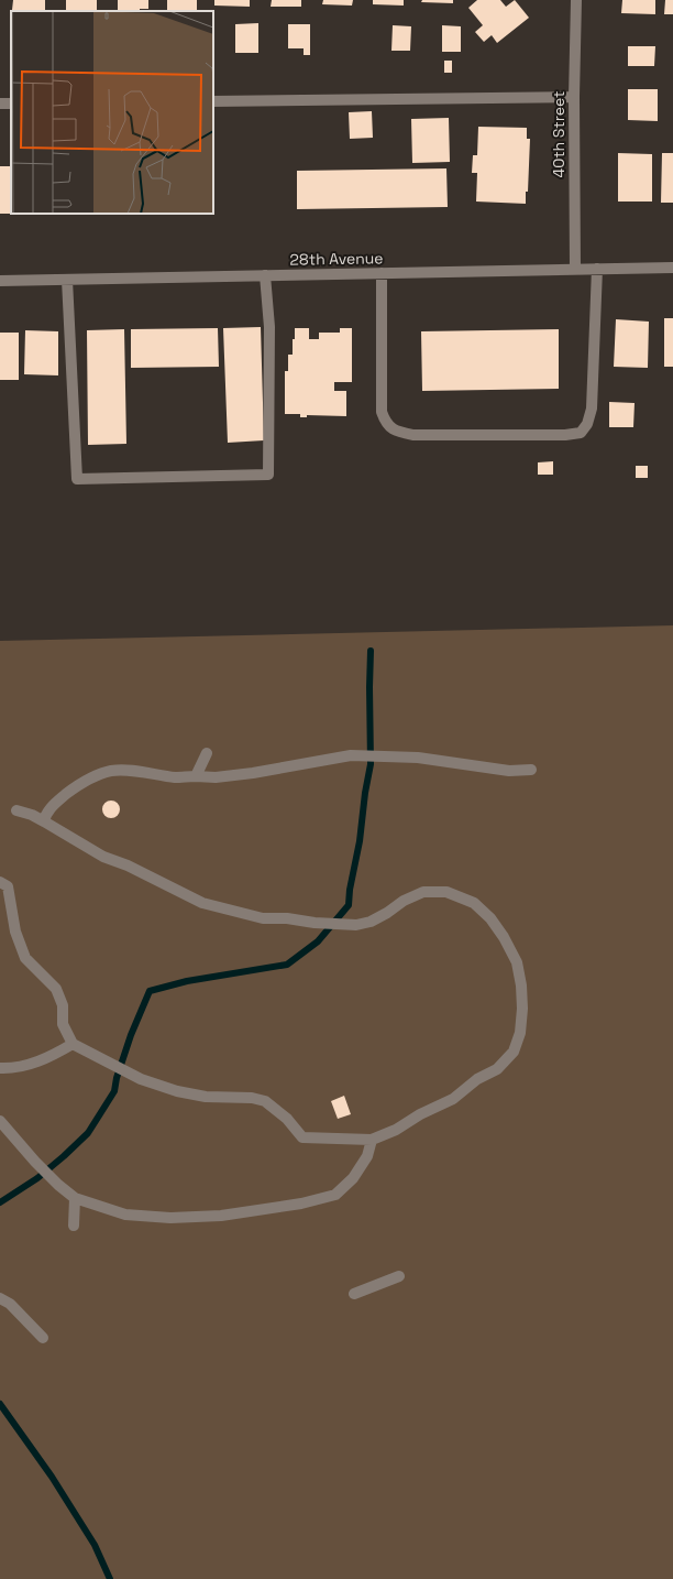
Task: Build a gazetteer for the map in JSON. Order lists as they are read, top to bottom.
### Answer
{
  "streets": {
    "street": ["40th Street", "28th Avenue"]
  },
  "crossings": [
    ["40th Street", "28th Avenue"]
  ]
}
